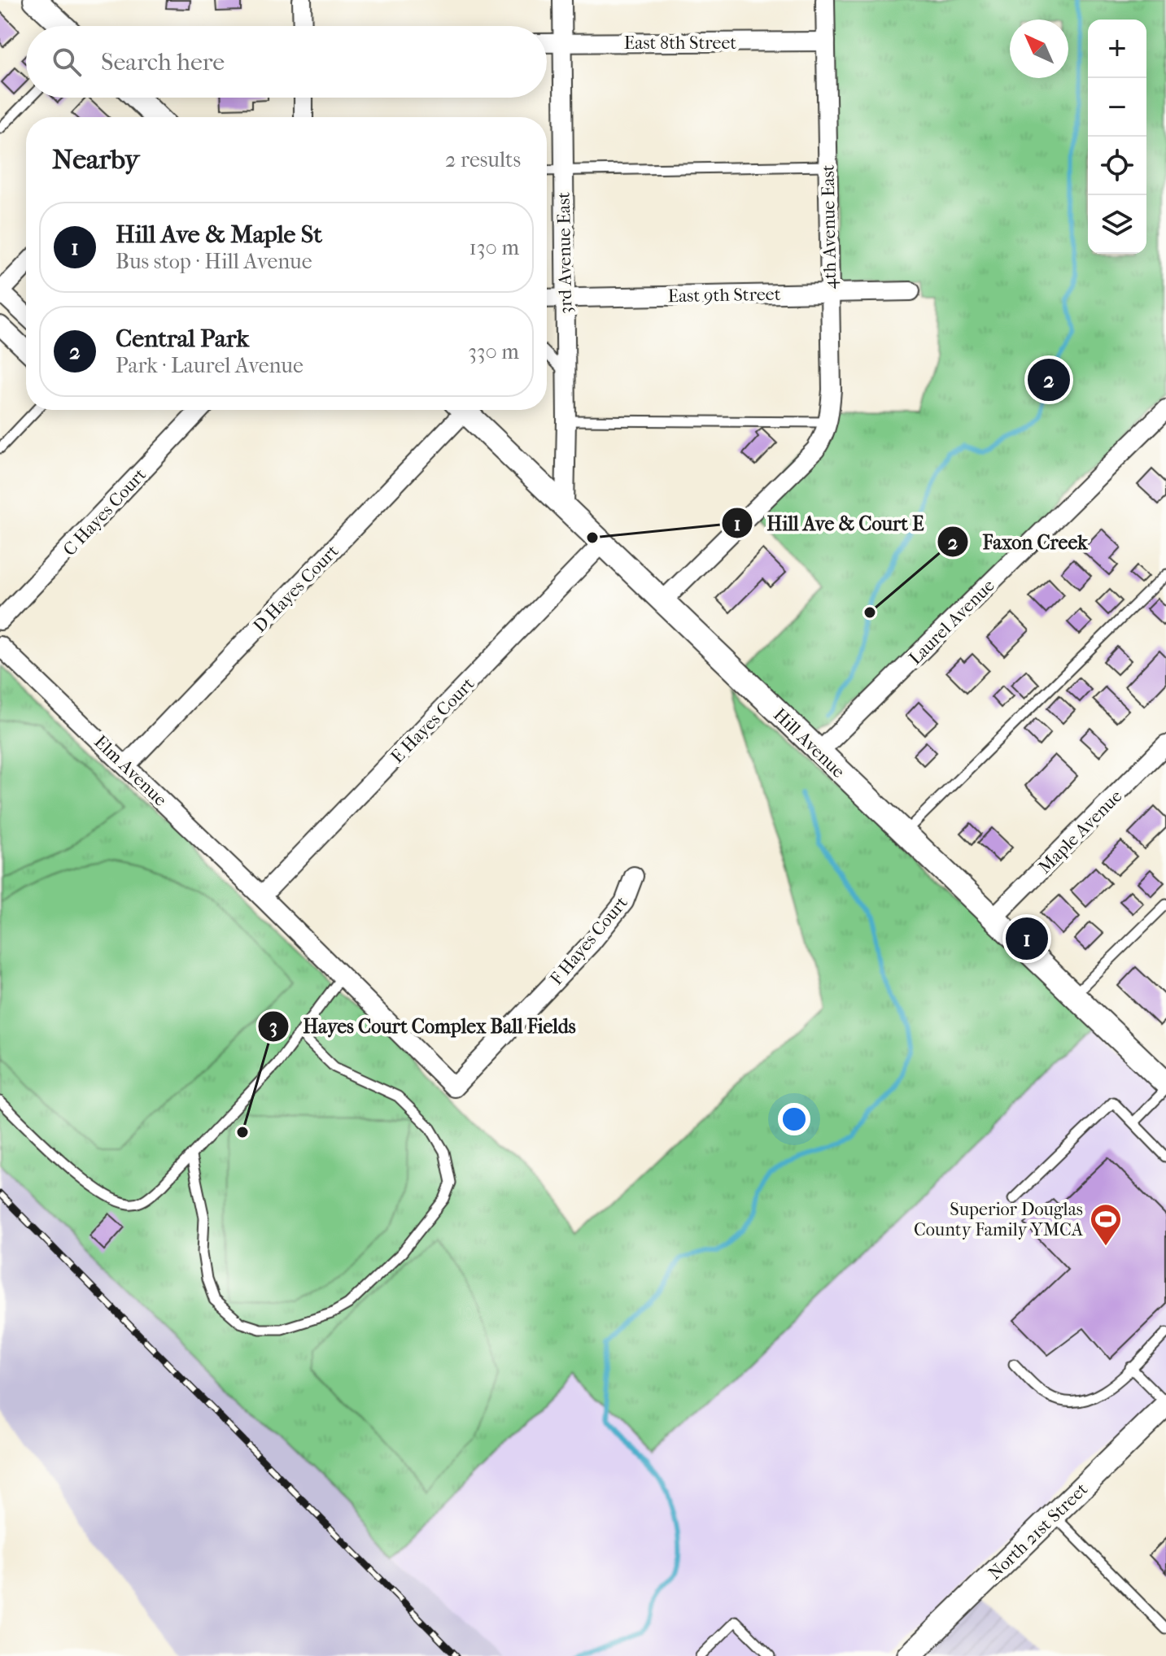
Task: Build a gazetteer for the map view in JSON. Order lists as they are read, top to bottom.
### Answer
{
  "streets": {
    "street": [
      "East 8th Street",
      "4th Avenue East",
      "3rd Avenue East",
      "East 9th Street",
      "C Hayes Court",
      "D Hayes Court",
      "Laurel Avenue",
      "E Hayes Court",
      "Hill Avenue",
      "Elm Avenue",
      "Maple Avenue",
      "F Hayes Court",
      "North 21st Street"
    ]
  },
  "crossings": [
    ["East 8th Street", "4th Avenue East"],
    ["East 8th Street", "3rd Avenue East"],
    ["4th Avenue East", "East 9th Street"],
    ["4th Avenue East", "Hill Avenue"],
    ["3rd Avenue East", "East 9th Street"],
    ["3rd Avenue East", "Hill Avenue"],
    ["D Hayes Court", "Elm Avenue"],
    ["Laurel Avenue", "Hill Avenue"],
    ["E Hayes Court", "Hill Avenue"],
    ["E Hayes Court", "Elm Avenue"],
    ["E Hayes Court", "F Hayes Court"],
    ["Hill Avenue", "Maple Avenue"],
    ["Elm Avenue", "F Hayes Court"]
  ],
  "places": {
    "other": ["Hill Ave & Court E", "Faxon Creek", "Hayes Court Complex Ball Fields"],
    "sports": ["Superior Douglas County Family YMCA"]
  },
  "north": "top left",
  "page": {
    "map_buttons": ["+", "−"],
    "search": "Search here",
    "heading": ["Nearby", "2 results"],
    "list": [
      {
        "mark": "1",
        "name": "Hill Ave & Maple St",
        "note": "Bus stop · Hill Avenue",
        "value": "130 m"
      },
      {
        "mark": "2",
        "name": "Central Park",
        "note": "Park · Laurel Avenue",
        "value": "330 m"
      }
    ],
    "pins": ["2", "1"]
  }
}
